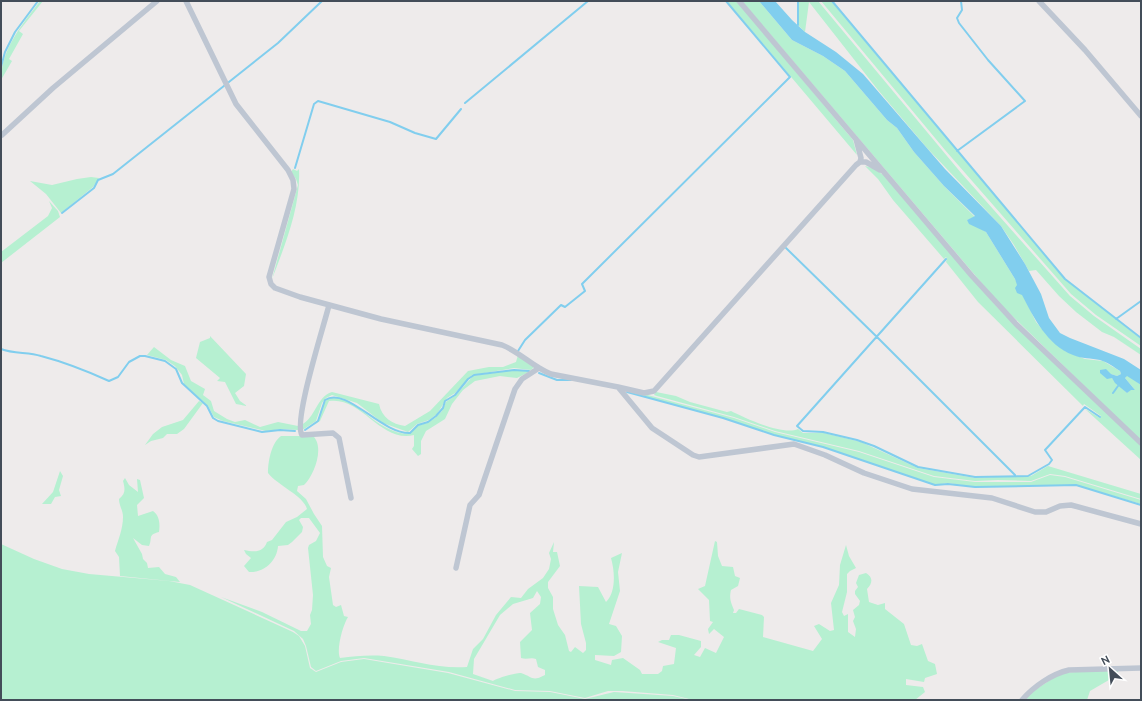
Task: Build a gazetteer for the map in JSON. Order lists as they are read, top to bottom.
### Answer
{
  "north": "top left"
}
